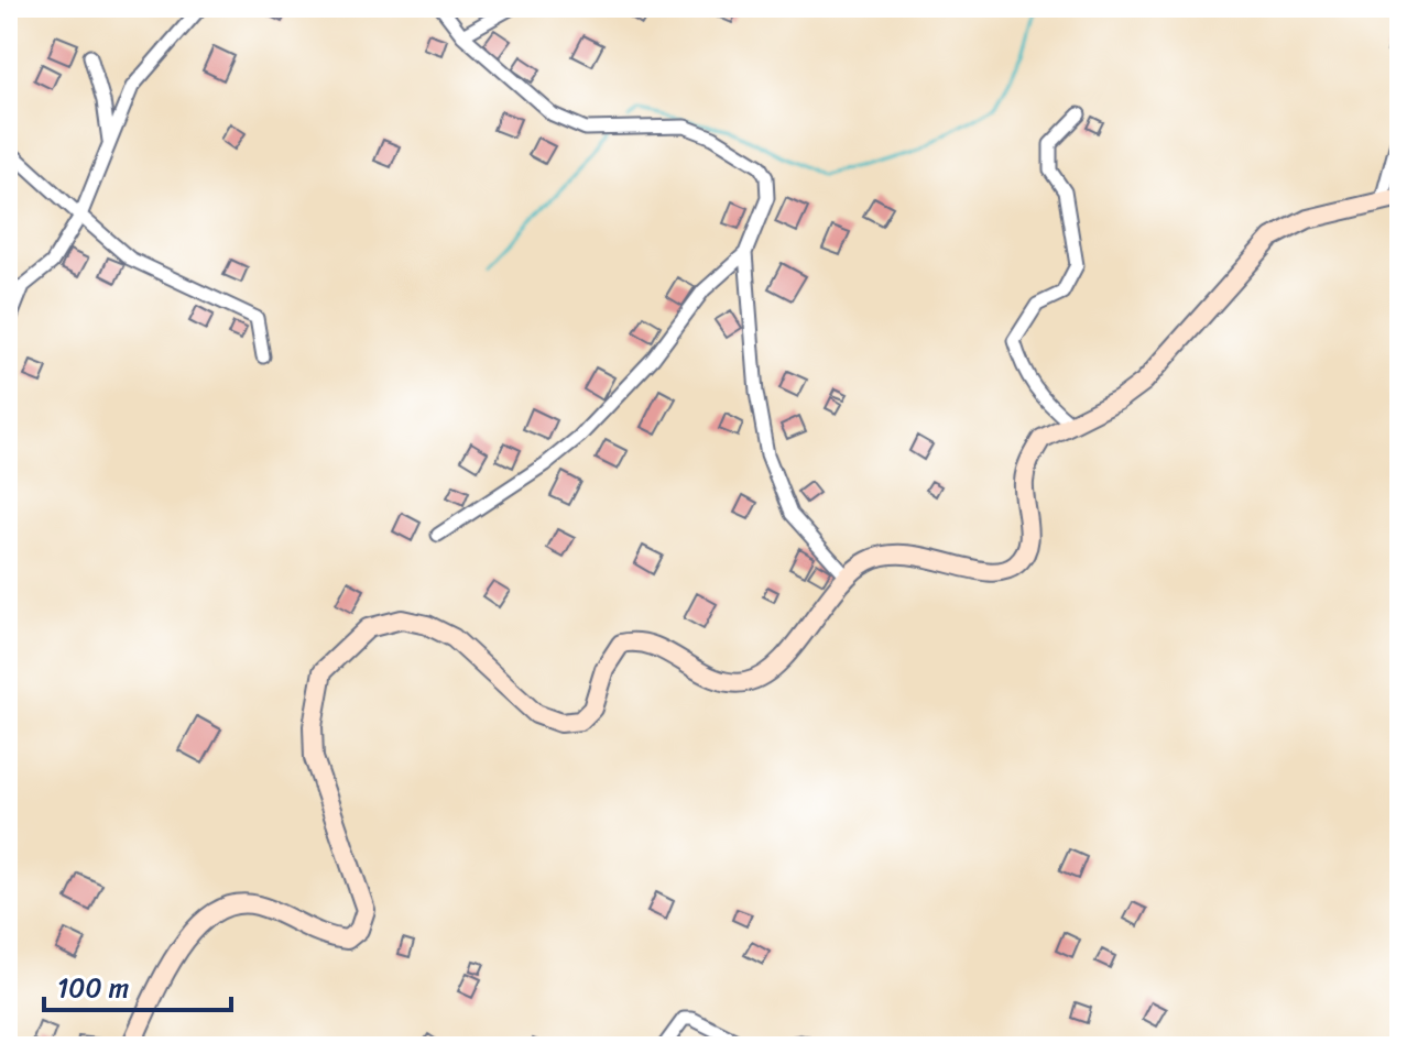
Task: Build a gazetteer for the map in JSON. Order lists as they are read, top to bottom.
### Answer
{
  "scale_bar": "100 m"
}
